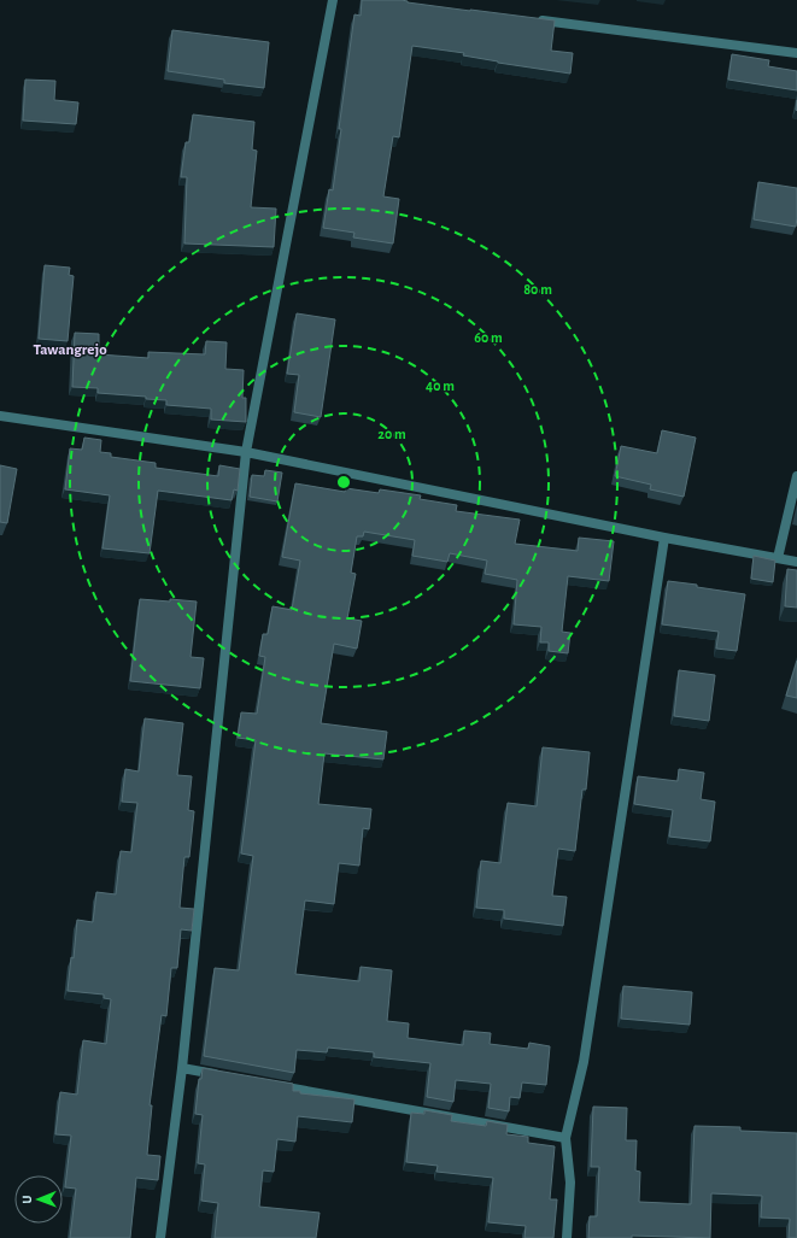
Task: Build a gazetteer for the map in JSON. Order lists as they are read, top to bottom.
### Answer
{
  "districts": ["Tawangrejo"],
  "north": "left",
  "rings": [
    "80 m",
    "60 m",
    "40 m",
    "20 m"
  ]
}
